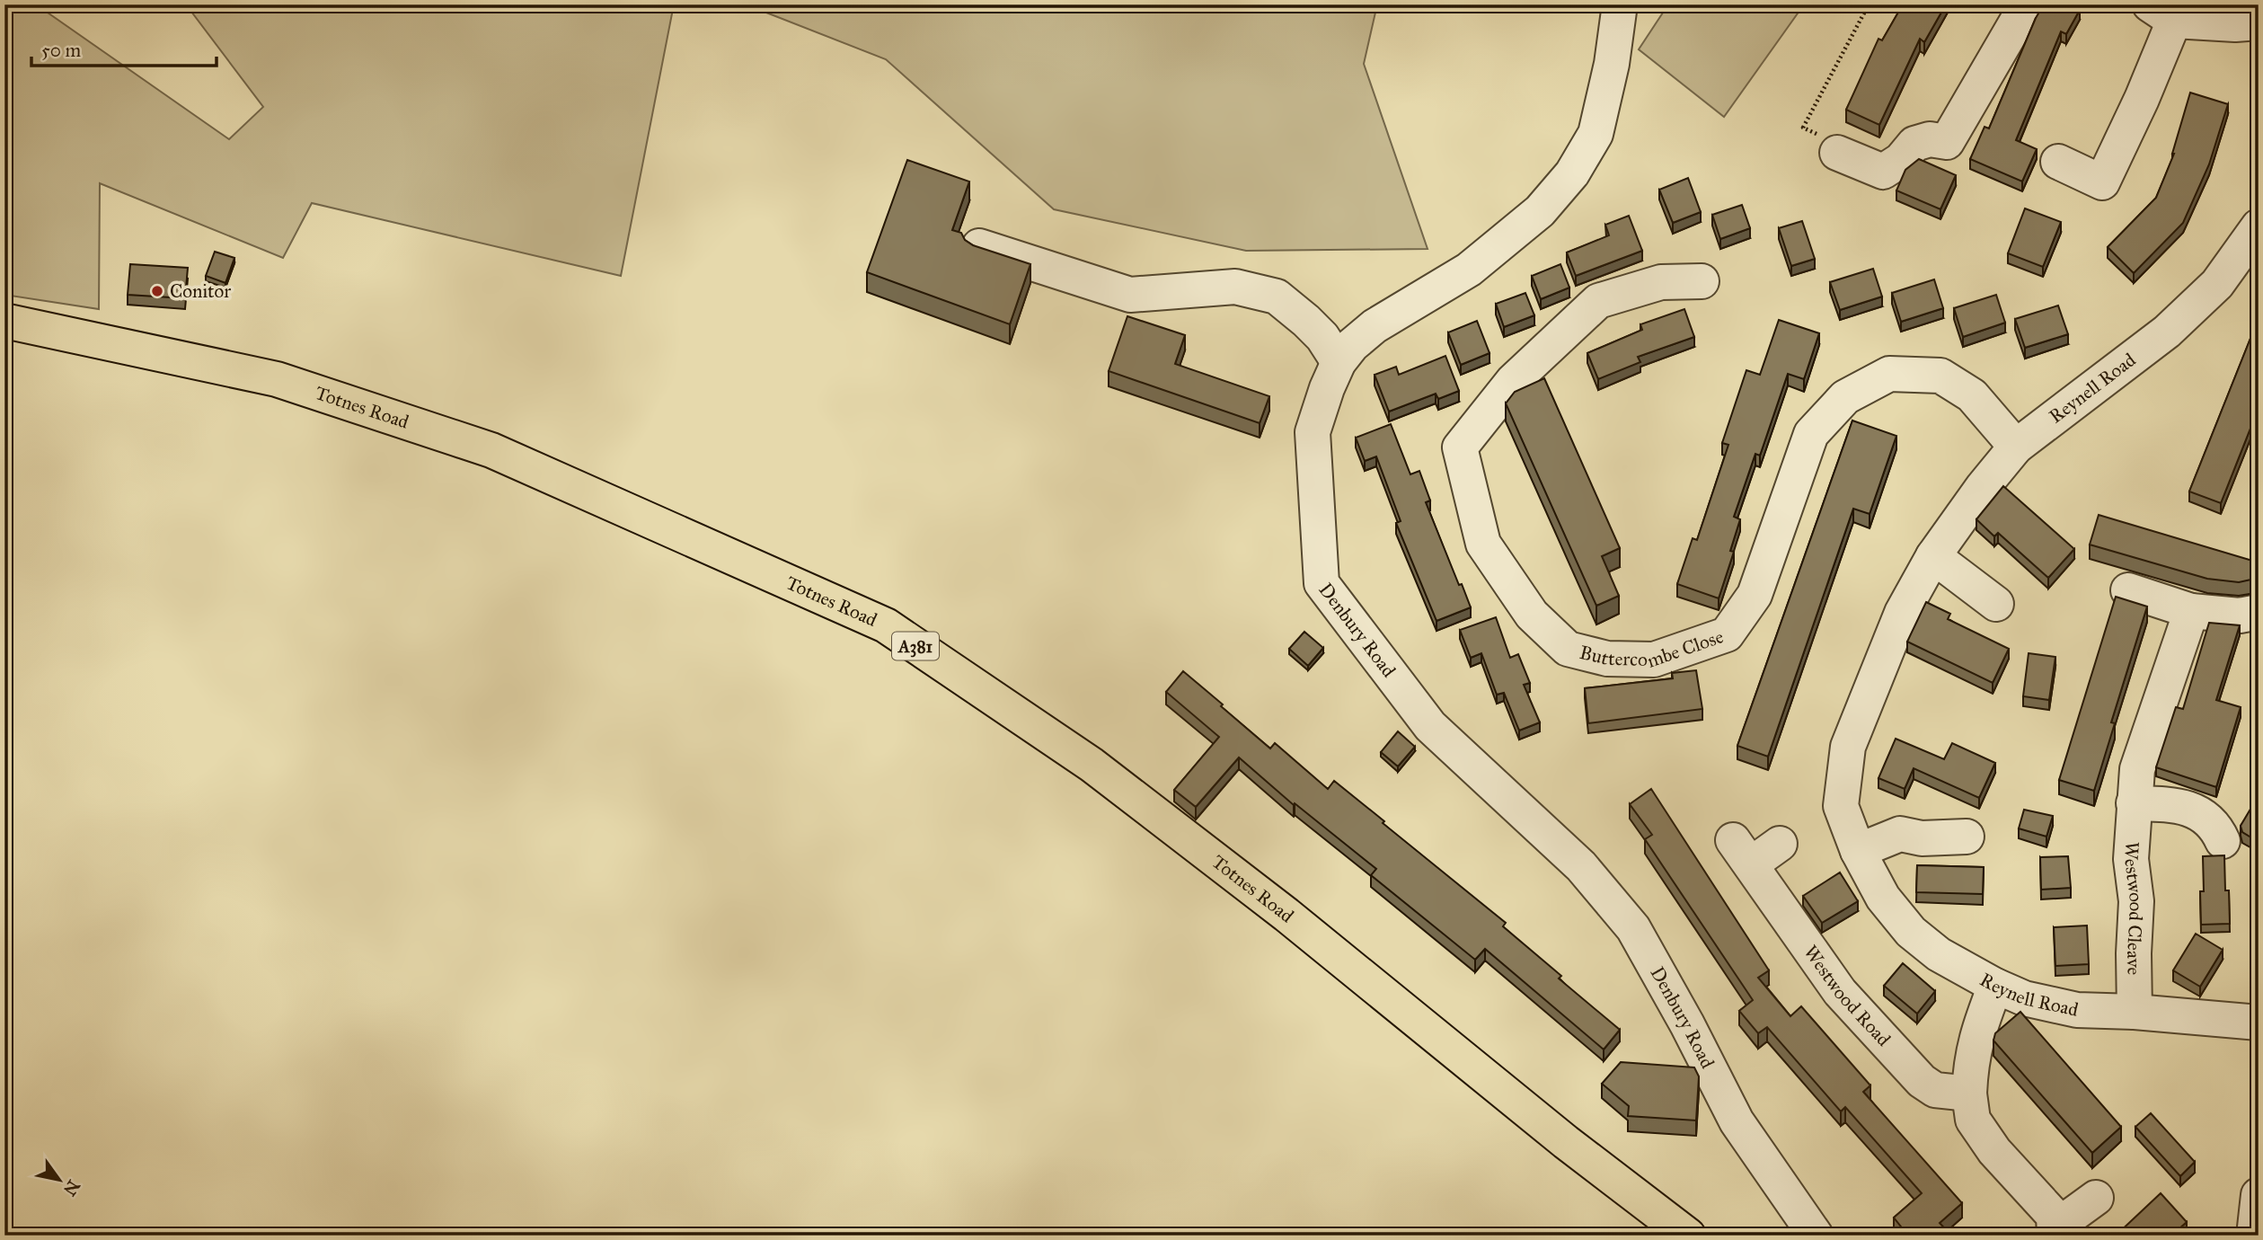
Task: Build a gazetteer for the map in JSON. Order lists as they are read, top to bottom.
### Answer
{
  "streets": {
    "main road": ["Totnes Road", "A381"],
    "street": [
      "Reynell Road",
      "Denbury Road",
      "Buttercombe Close",
      "Westwood Cleave",
      "Westwood Road"
    ]
  },
  "crossings": [
    ["Reynell Road", "Buttercombe Close"],
    ["Reynell Road", "Westwood Cleave"]
  ],
  "places": ["Conitor"],
  "scale_bar": "50 m",
  "north": "bottom right"
}
